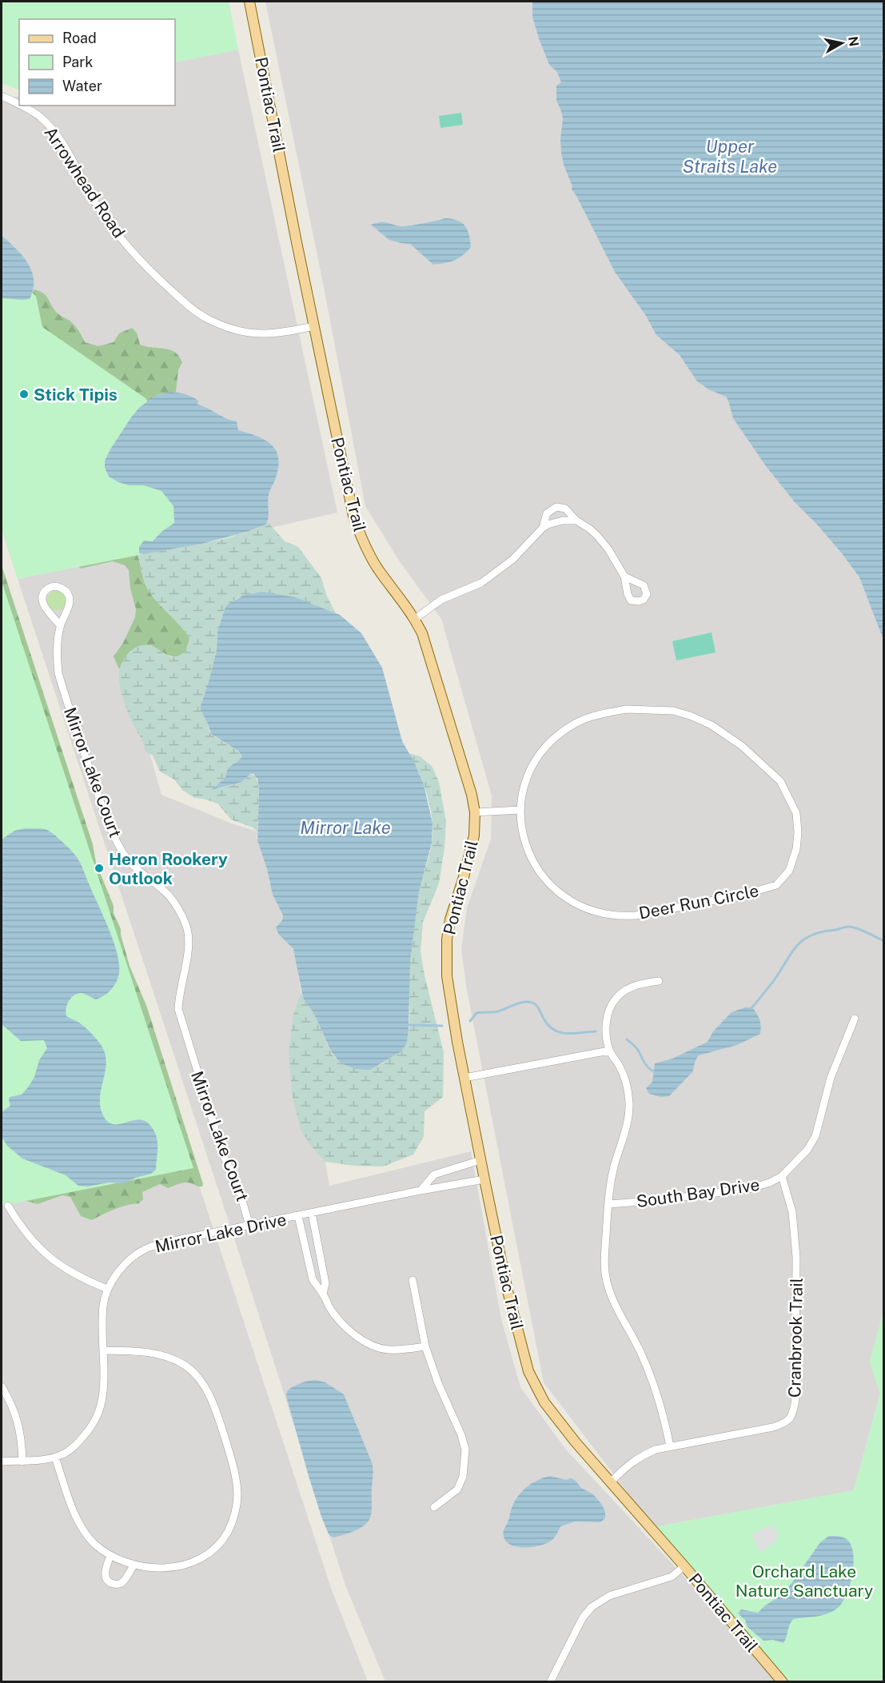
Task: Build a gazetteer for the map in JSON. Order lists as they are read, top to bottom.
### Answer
{
  "streets": {
    "main road": ["Pontiac Trail"],
    "street": [
      "Arrowhead Road",
      "Mirror Lake Court",
      "Deer Run Circle",
      "South Bay Drive",
      "Mirror Lake Drive",
      "Cranbrook Trail"
    ]
  },
  "crossings": [
    ["Pontiac Trail", "Arrowhead Road"],
    ["Pontiac Trail", "Mirror Lake Drive"],
    ["Pontiac Trail", "Cranbrook Trail"],
    ["Mirror Lake Court", "Mirror Lake Drive"],
    ["South Bay Drive", "Cranbrook Trail"]
  ],
  "water": ["Upper Straits Lake", "Mirror Lake"],
  "parks": ["Orchard Lake Nature Sanctuary"],
  "places": ["Stick Tipis", "Heron Rookery Outlook"],
  "legend": ["Road", "Park", "Water"],
  "north": "right"
}
